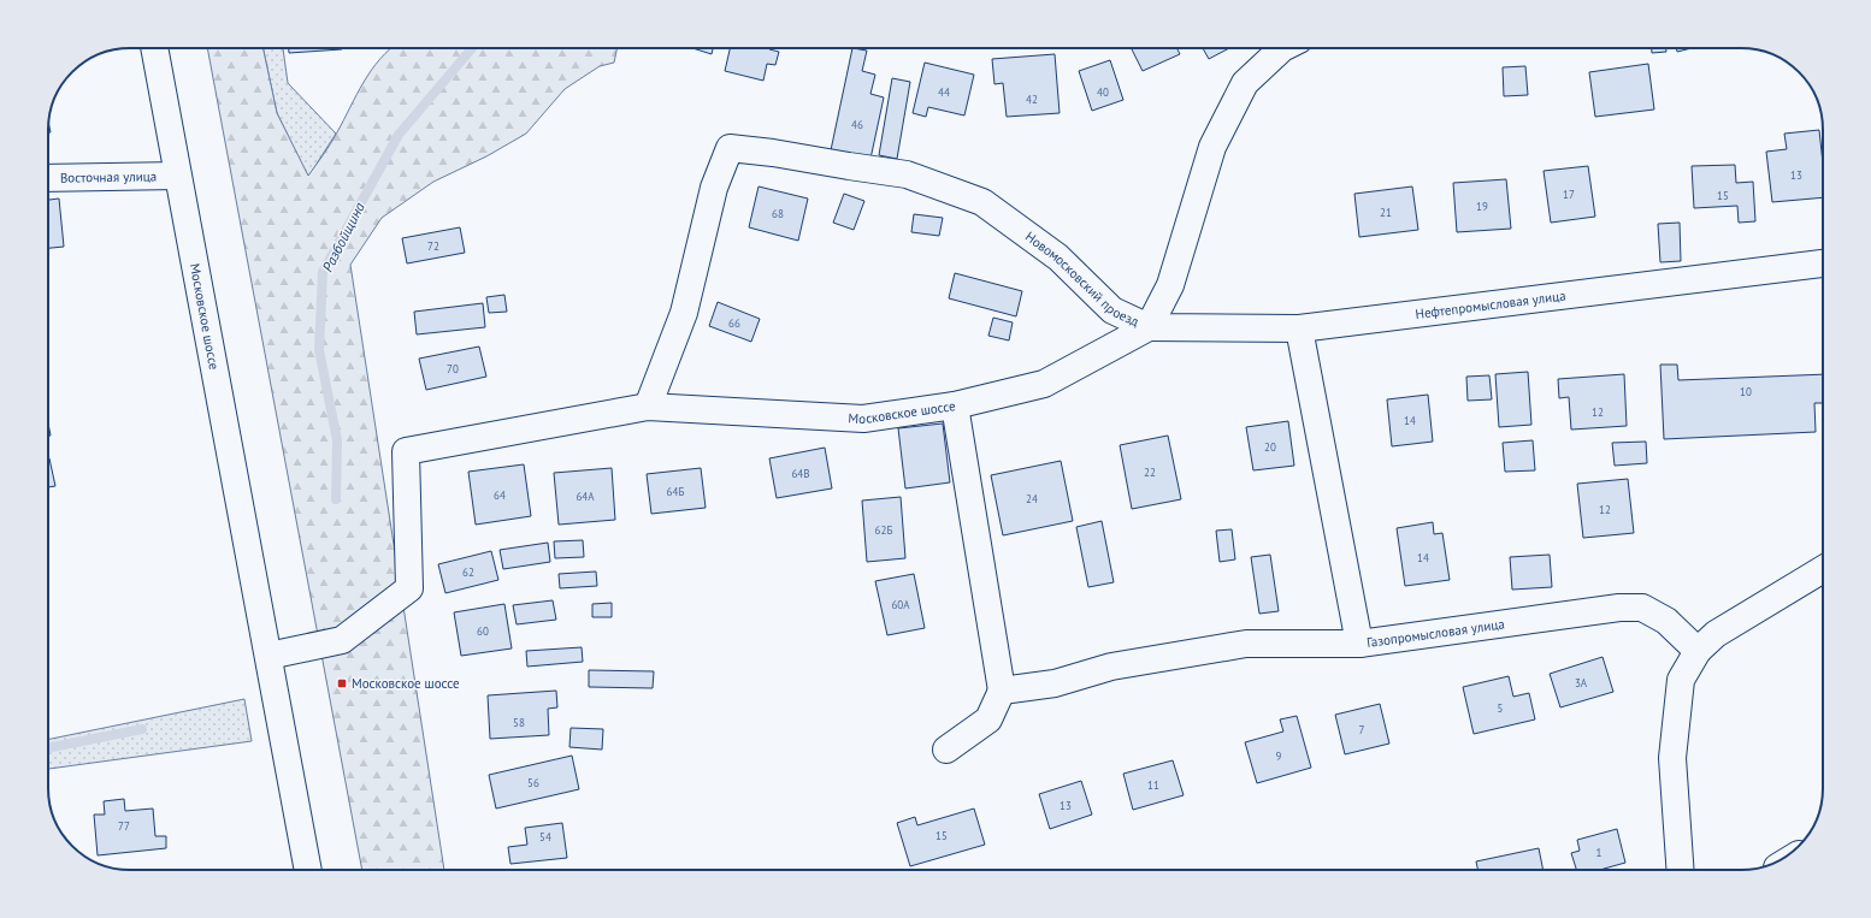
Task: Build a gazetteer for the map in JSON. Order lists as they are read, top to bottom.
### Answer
{
  "streets": {
    "street": [
      "Восточная улица",
      "Новомосковский проезд",
      "Нефтепромысловая улица",
      "Московское шоссе",
      "Газопромысловая улица"
    ]
  },
  "crossings": [
    ["Восточная улица", "Московское шоссе"],
    ["Новомосковский проезд", "Нефтепромысловая улица"],
    ["Новомосковский проезд", "Московское шоссе"],
    ["Московское шоссе", "Газопромысловая улица"]
  ],
  "water": ["Разбойщина"],
  "places": {
    "transit": ["Московское шоссе"]
  },
  "house_numbers": [
    "44",
    "40",
    "42",
    "46",
    "13",
    "17",
    "15",
    "19",
    "21",
    "68",
    "72",
    "66",
    "70",
    "10",
    "12",
    "14",
    "20",
    "22",
    "64В",
    "64Б",
    "64",
    "64А",
    "24",
    "12",
    "62Б",
    "14",
    "62",
    "60А",
    "60",
    "3А",
    "5",
    "58",
    "7",
    "9",
    "56",
    "11",
    "13",
    "77",
    "15",
    "54",
    "1"
  ]
}
